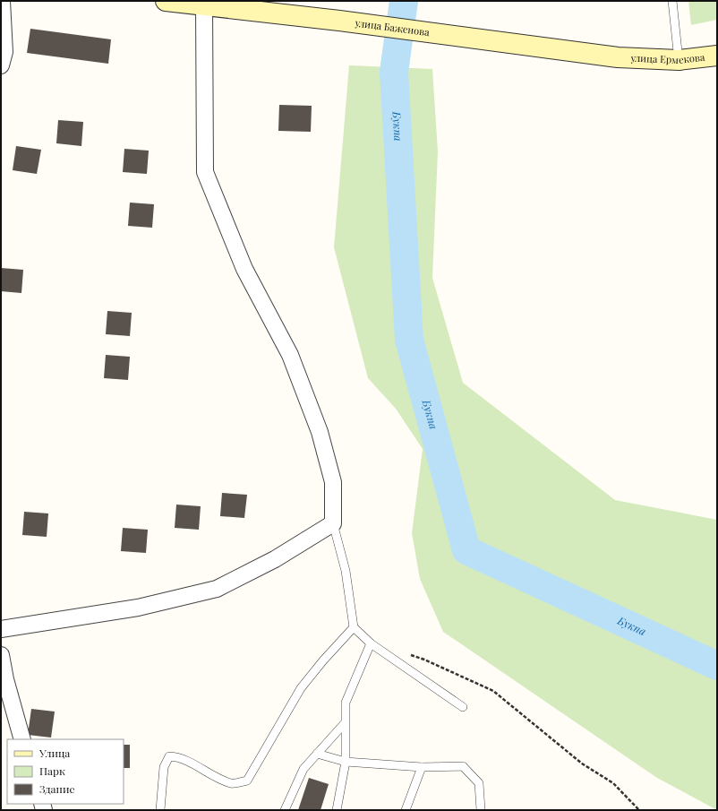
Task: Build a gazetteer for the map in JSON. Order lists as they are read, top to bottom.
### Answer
{
  "streets": {
    "main road": ["улица Баженова", "улица Ермекова"]
  },
  "crossings": [
    ["улица Баженова", "улица Ермекова"]
  ],
  "water": ["Букпа"],
  "legend": ["Улица", "Парк", "Здание"]
}
